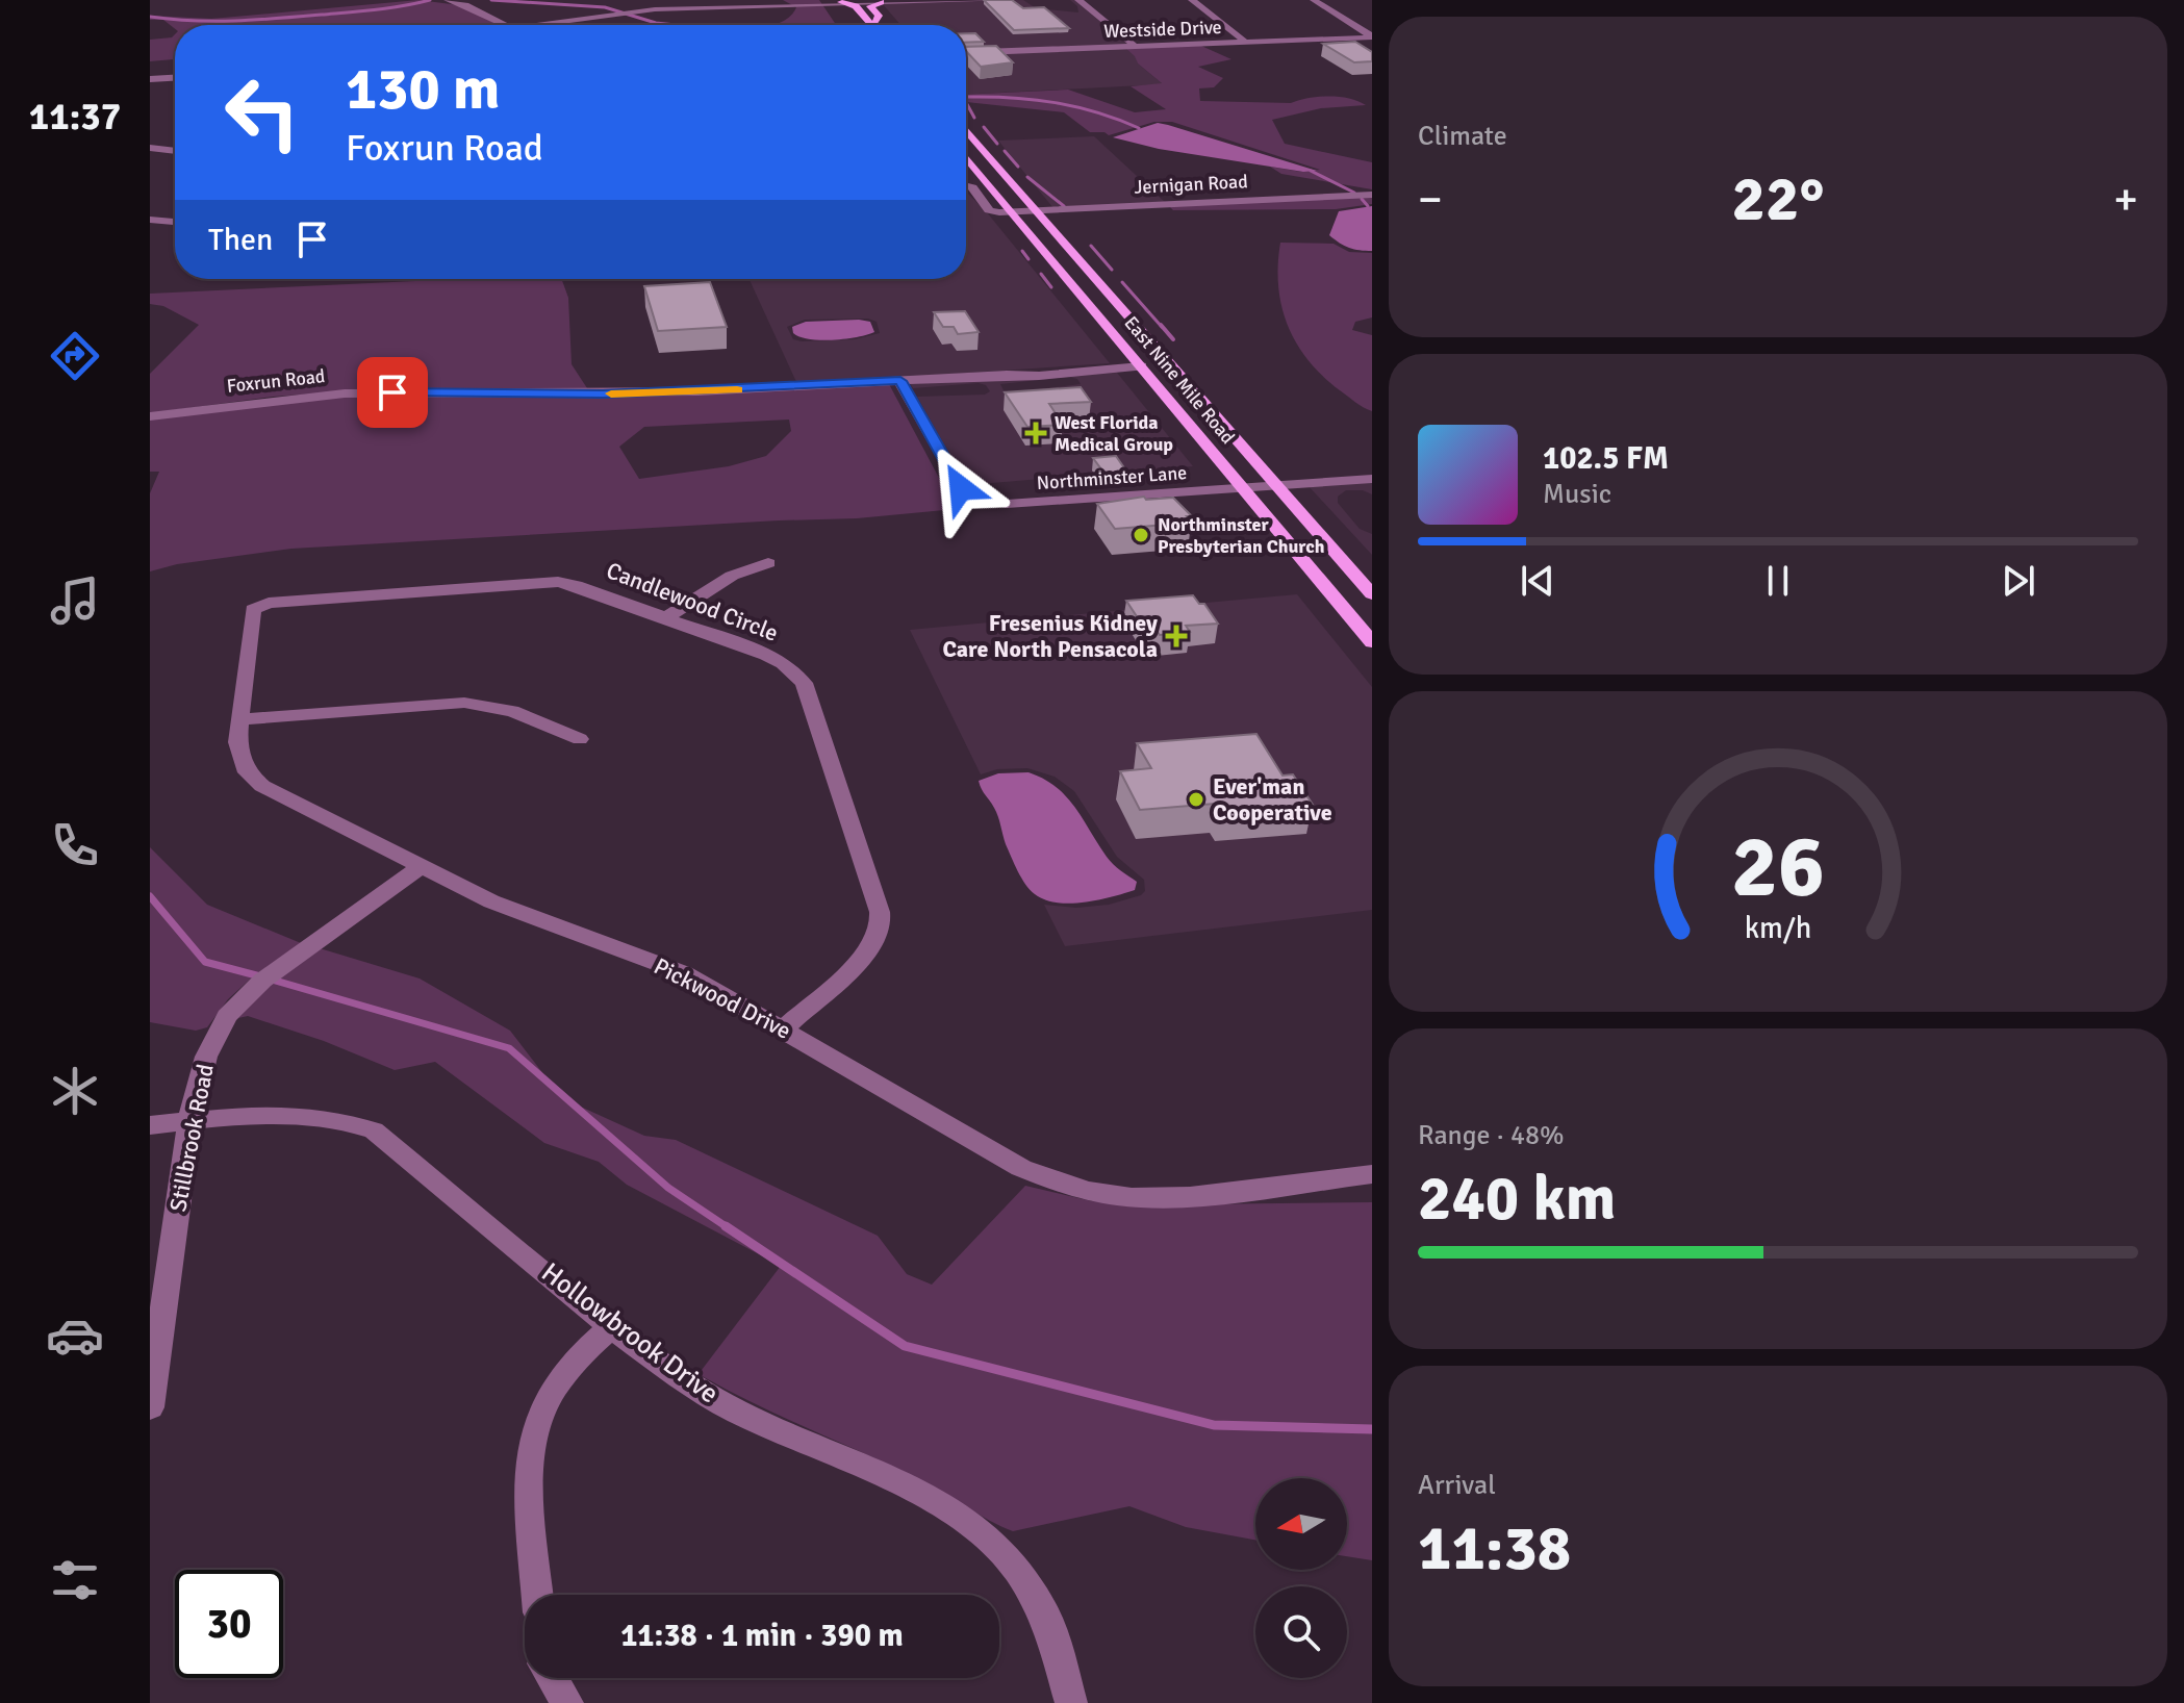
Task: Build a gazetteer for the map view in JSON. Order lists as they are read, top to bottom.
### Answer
{
  "streets": {
    "main road": ["East Nine Mile Road"],
    "street": [
      "Westside Drive",
      "Jernigan Road",
      "Foxrun Road",
      "Northminster Lane",
      "Candlewood Circle",
      "Pickwood Drive",
      "Stillbrook Road",
      "Hollowbrook Drive"
    ]
  },
  "crossings": [
    ["Jernigan Road", "East Nine Mile Road"],
    ["East Nine Mile Road", "Foxrun Road"],
    ["East Nine Mile Road", "Northminster Lane"],
    ["Foxrun Road", "Northminster Lane"],
    ["Candlewood Circle", "Pickwood Drive"],
    ["Pickwood Drive", "Stillbrook Road"],
    ["Stillbrook Road", "Hollowbrook Drive"]
  ],
  "places": {
    "health": ["West Florida Medical Group", "Fresenius Kidney Care North Pensacola"],
    "other": ["Northminster Presbyterian Church", "Ever'man Cooperative"]
  },
  "north": "left",
  "page": {
    "tabs": "11:37",
    "tile": [
      "Climate",
      ["Range · 48%", "240 km"],
      ["Arrival", "11:38"]
    ],
    "turn": ["130 m", "Foxrun Road"],
    "heat": ["−", "22°", "+"],
    "then": "Then",
    "song": ["102.5 FM", "Music"],
    "limit": "30",
    "trip": "11:38 · 1 min · 390 m",
    "gauge": ["26", "km/h"]
  }
}
